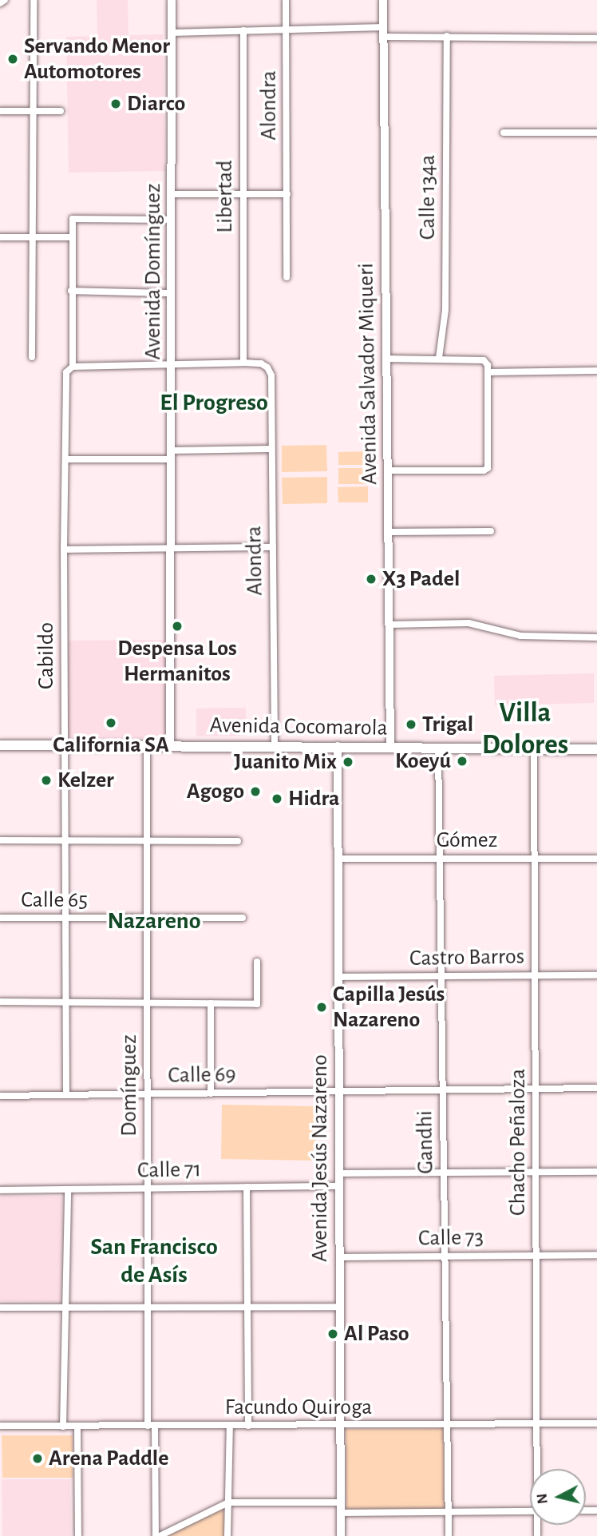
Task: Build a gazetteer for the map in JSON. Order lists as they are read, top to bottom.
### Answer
{
  "streets": {
    "main road": [
      "Avenida Domínguez",
      "Avenida Salvador Miqueri",
      "Avenida Cocomarola",
      "Avenida Jesús Nazareno"
    ],
    "street": [
      "Alondra",
      "Libertad",
      "Calle 134a",
      "Cabildo",
      "Gómez",
      "Calle 65",
      "Castro Barros",
      "Calle 69",
      "Domínguez",
      "Gandhi",
      "Chacho Peñaloza",
      "Calle 71",
      "Calle 73",
      "Facundo Quiroga"
    ]
  },
  "crossings": [
    ["Alondra", "Libertad"],
    ["Alondra", "Avenida Cocomarola"],
    ["Avenida Domínguez", "Cabildo"],
    ["Avenida Domínguez", "Avenida Cocomarola"],
    ["Avenida Salvador Miqueri", "Avenida Cocomarola"],
    ["Cabildo", "Avenida Cocomarola"],
    ["Cabildo", "Calle 65"],
    ["Cabildo", "Calle 69"],
    ["Avenida Cocomarola", "Domínguez"],
    ["Avenida Cocomarola", "Gandhi"],
    ["Avenida Cocomarola", "Chacho Peñaloza"],
    ["Avenida Cocomarola", "Avenida Jesús Nazareno"],
    ["Gómez", "Gandhi"],
    ["Gómez", "Chacho Peñaloza"],
    ["Gómez", "Avenida Jesús Nazareno"],
    ["Calle 65", "Domínguez"],
    ["Castro Barros", "Gandhi"],
    ["Castro Barros", "Chacho Peñaloza"],
    ["Castro Barros", "Avenida Jesús Nazareno"],
    ["Calle 69", "Domínguez"],
    ["Calle 69", "Gandhi"],
    ["Calle 69", "Chacho Peñaloza"],
    ["Calle 69", "Avenida Jesús Nazareno"],
    ["Domínguez", "Calle 71"],
    ["Domínguez", "Facundo Quiroga"],
    ["Gandhi", "Calle 73"],
    ["Gandhi", "Facundo Quiroga"],
    ["Chacho Peñaloza", "Calle 73"],
    ["Chacho Peñaloza", "Facundo Quiroga"],
    ["Avenida Jesús Nazareno", "Calle 71"],
    ["Avenida Jesús Nazareno", "Calle 73"],
    ["Avenida Jesús Nazareno", "Facundo Quiroga"]
  ],
  "districts": [
    "El Progreso",
    "Villa Dolores",
    "Nazareno",
    "San Francisco de Asís"
  ],
  "places": [
    "Servando Menor Automotores",
    "Diarco",
    "X3 Padel",
    "Despensa Los Hermanitos",
    "California SA",
    "Trigal",
    "Koeyú",
    "Juanito Mix",
    "Kelzer",
    "Agogo",
    "Hidra",
    "Capilla Jesús Nazareno",
    "Al Paso",
    "Arena Paddle"
  ],
  "north": "left"
}
